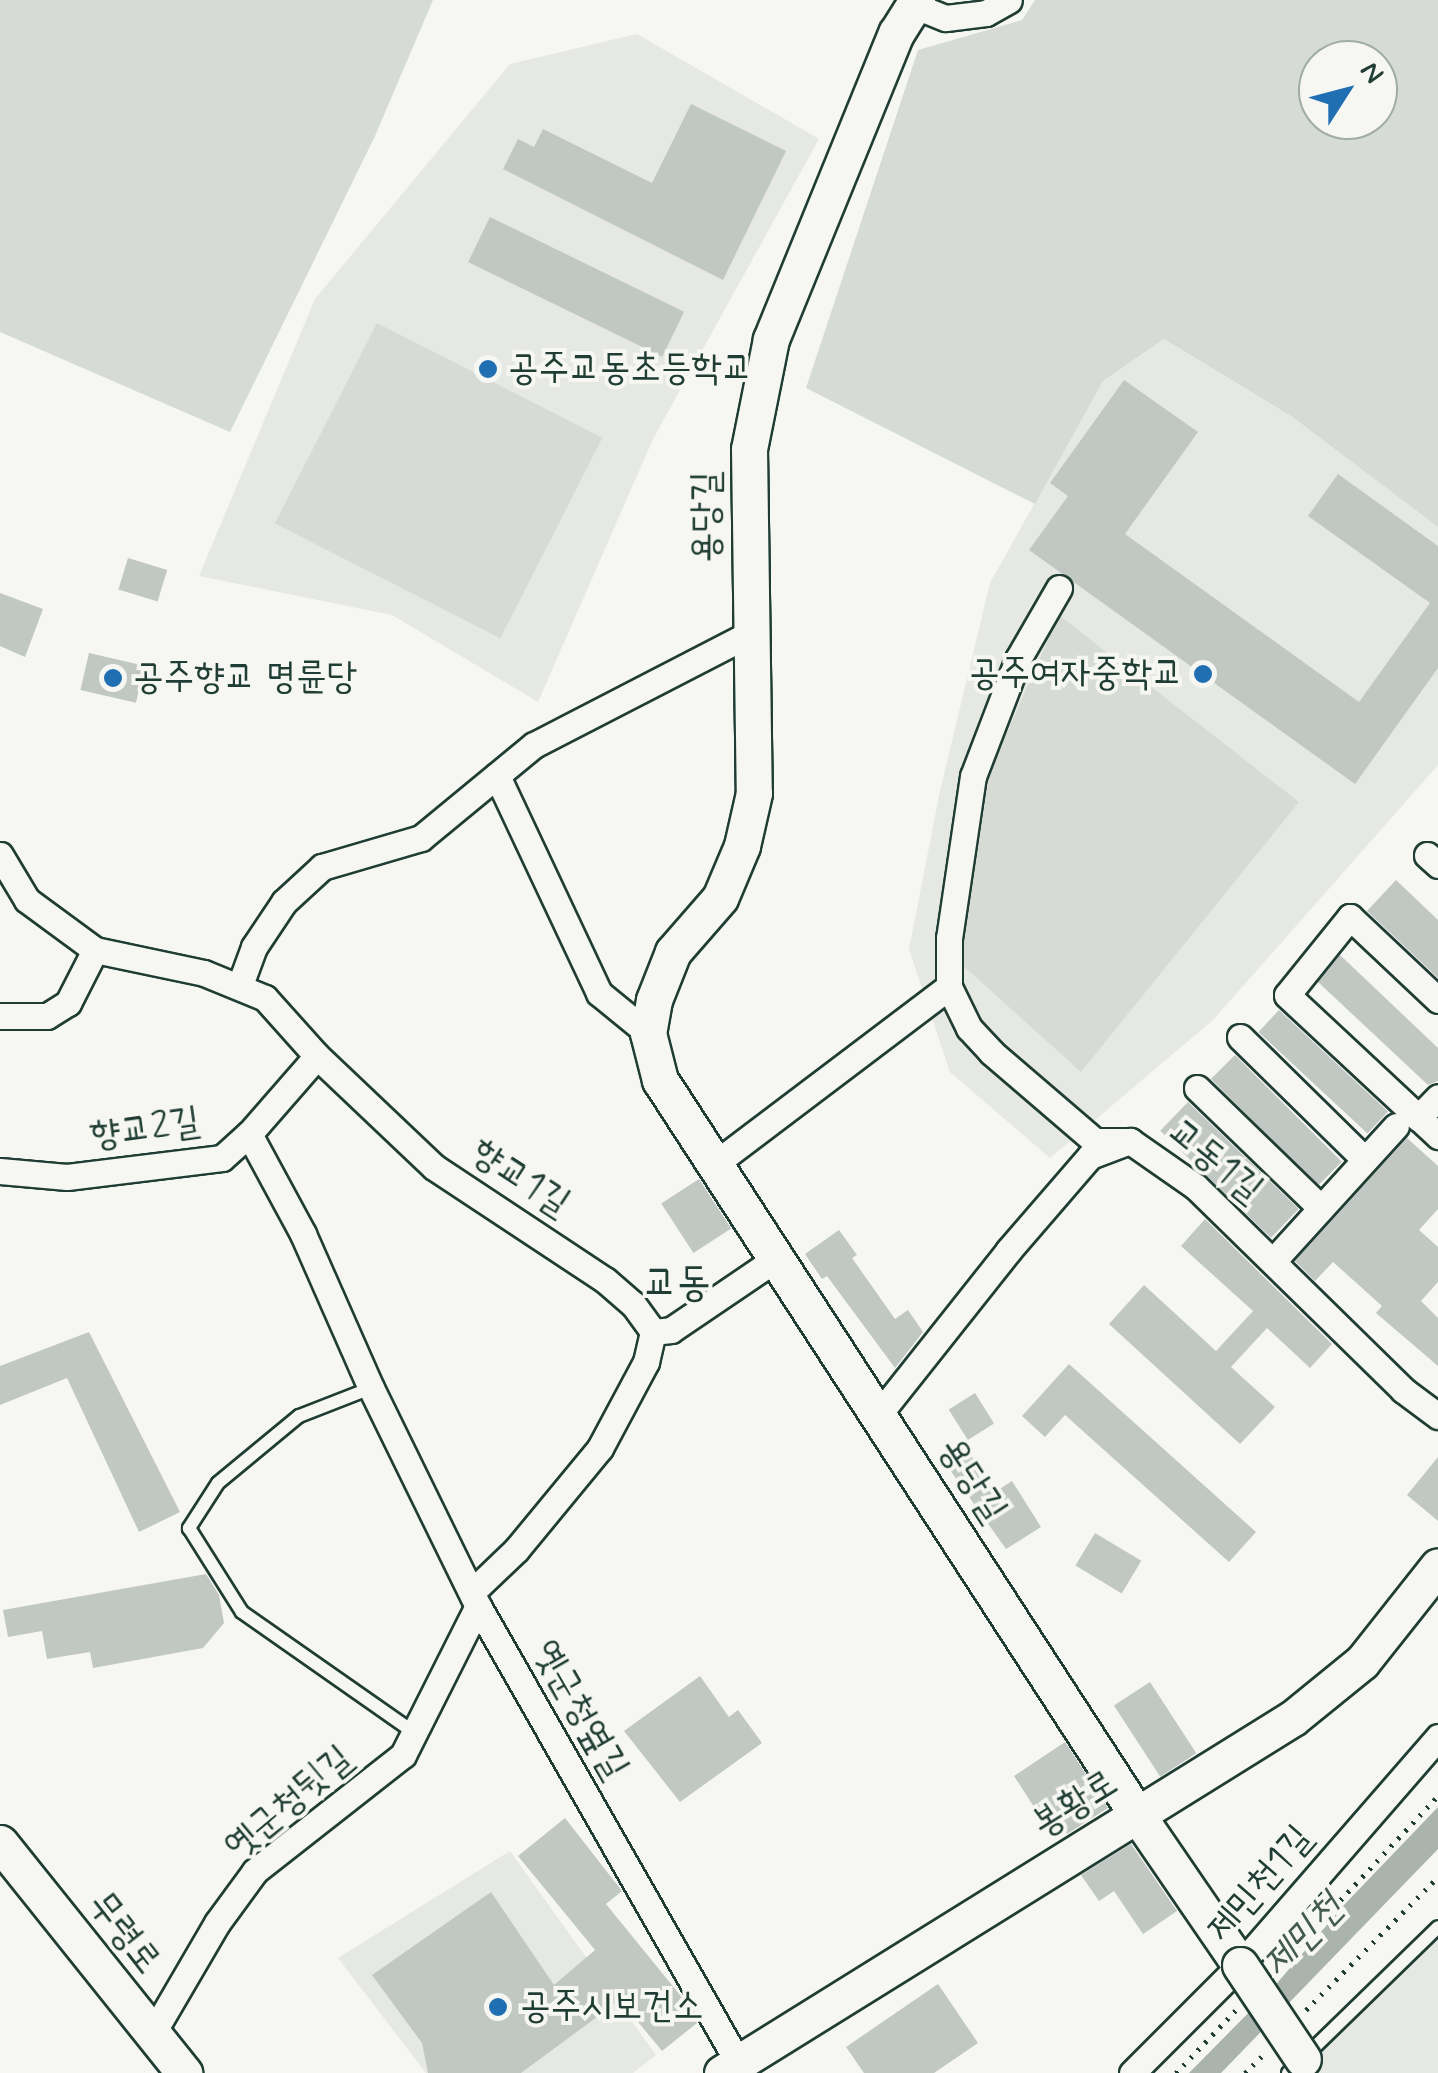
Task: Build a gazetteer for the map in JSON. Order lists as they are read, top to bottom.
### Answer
{
  "streets": {
    "street": [
      "용당길",
      "향교2길",
      "교동1길",
      "향교1길",
      "옛군청옆길",
      "옛군청뒷길",
      "봉황로",
      "제민천1길",
      "무령로"
    ]
  },
  "crossings": [
    ["용당길", "교동1길"],
    ["용당길", "봉황로"],
    ["용당길", "제민천1길"],
    ["향교2길", "향교1길"],
    ["향교2길", "옛군청옆길"],
    ["향교1길", "옛군청뒷길"],
    ["옛군청옆길", "옛군청뒷길"],
    ["옛군청옆길", "봉황로"],
    ["옛군청뒷길", "무령로"]
  ],
  "districts": ["교동"],
  "water": ["제민천"],
  "places": [
    "공주교동초등학교",
    "공주여자중학교",
    "공주향교 명륜당",
    "공주시보건소"
  ],
  "north": "top right"
}
